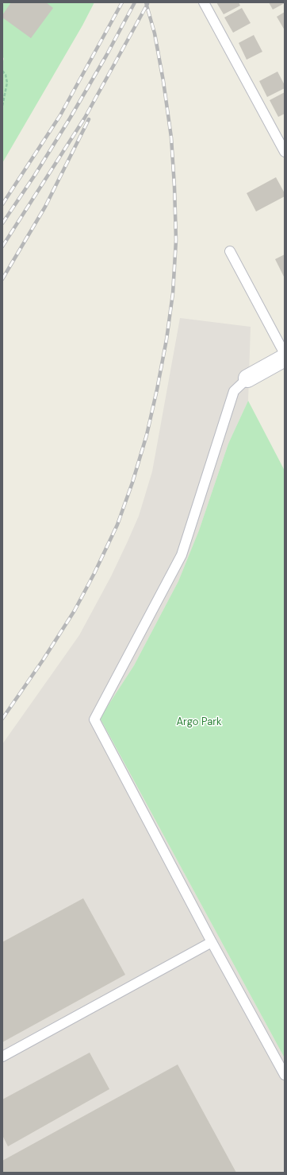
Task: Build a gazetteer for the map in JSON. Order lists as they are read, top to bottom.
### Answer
{
  "parks": ["Argo Park"]
}
